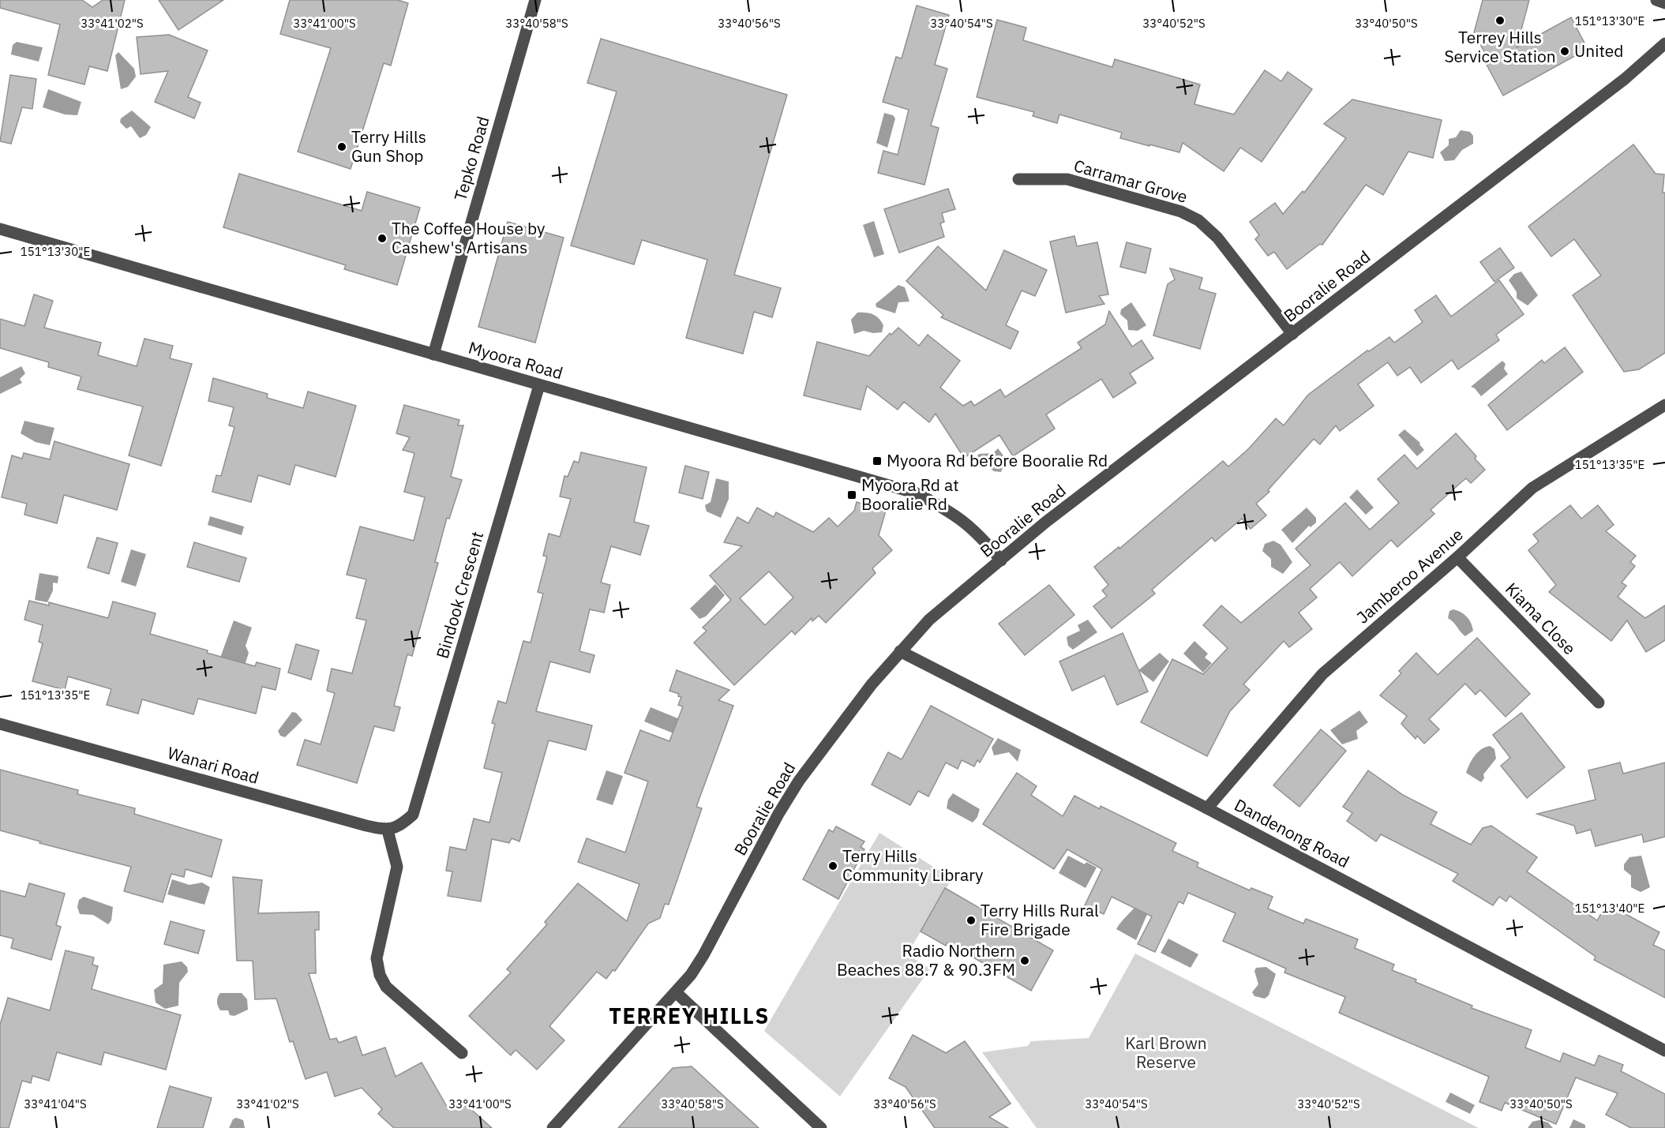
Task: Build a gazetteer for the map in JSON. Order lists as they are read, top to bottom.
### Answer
{
  "streets": {
    "street": [
      "Tepko Road",
      "Carramar Grove",
      "Booralie Road",
      "Myoora Road",
      "Jamberoo Avenue",
      "Bindook Crescent",
      "Kiama Close",
      "Wanari Road",
      "Dandenong Road"
    ]
  },
  "crossings": [
    ["Tepko Road", "Myoora Road"],
    ["Carramar Grove", "Booralie Road"],
    ["Booralie Road", "Myoora Road"],
    ["Booralie Road", "Dandenong Road"],
    ["Myoora Road", "Bindook Crescent"],
    ["Jamberoo Avenue", "Kiama Close"],
    ["Jamberoo Avenue", "Dandenong Road"],
    ["Bindook Crescent", "Wanari Road"]
  ],
  "districts": ["TERREY HILLS"],
  "parks": ["Karl Brown Reserve"],
  "places": {
    "other": [
      "Terrey Hills Service Station",
      "United",
      "Terry Hills Gun Shop",
      "The Coffee House by Cashew's Artisans",
      "Terry Hills Community Library",
      "Terry Hills Rural Fire Brigade",
      "Radio Northern Beaches 88.7 & 90.3FM"
    ],
    "transit": ["Myoora Rd before Booralie Rd", "Myoora Rd at Booralie Rd"]
  },
  "coordinates": [
    "151°13'30\"E",
    "33°41'02\"S",
    "33°41'00\"S",
    "33°40'58\"S",
    "33°40'56\"S",
    "33°40'54\"S",
    "33°40'52\"S",
    "33°40'50\"S",
    "151°13'35\"E",
    "151°13'40\"E",
    "33°41'04\"S"
  ]
}
